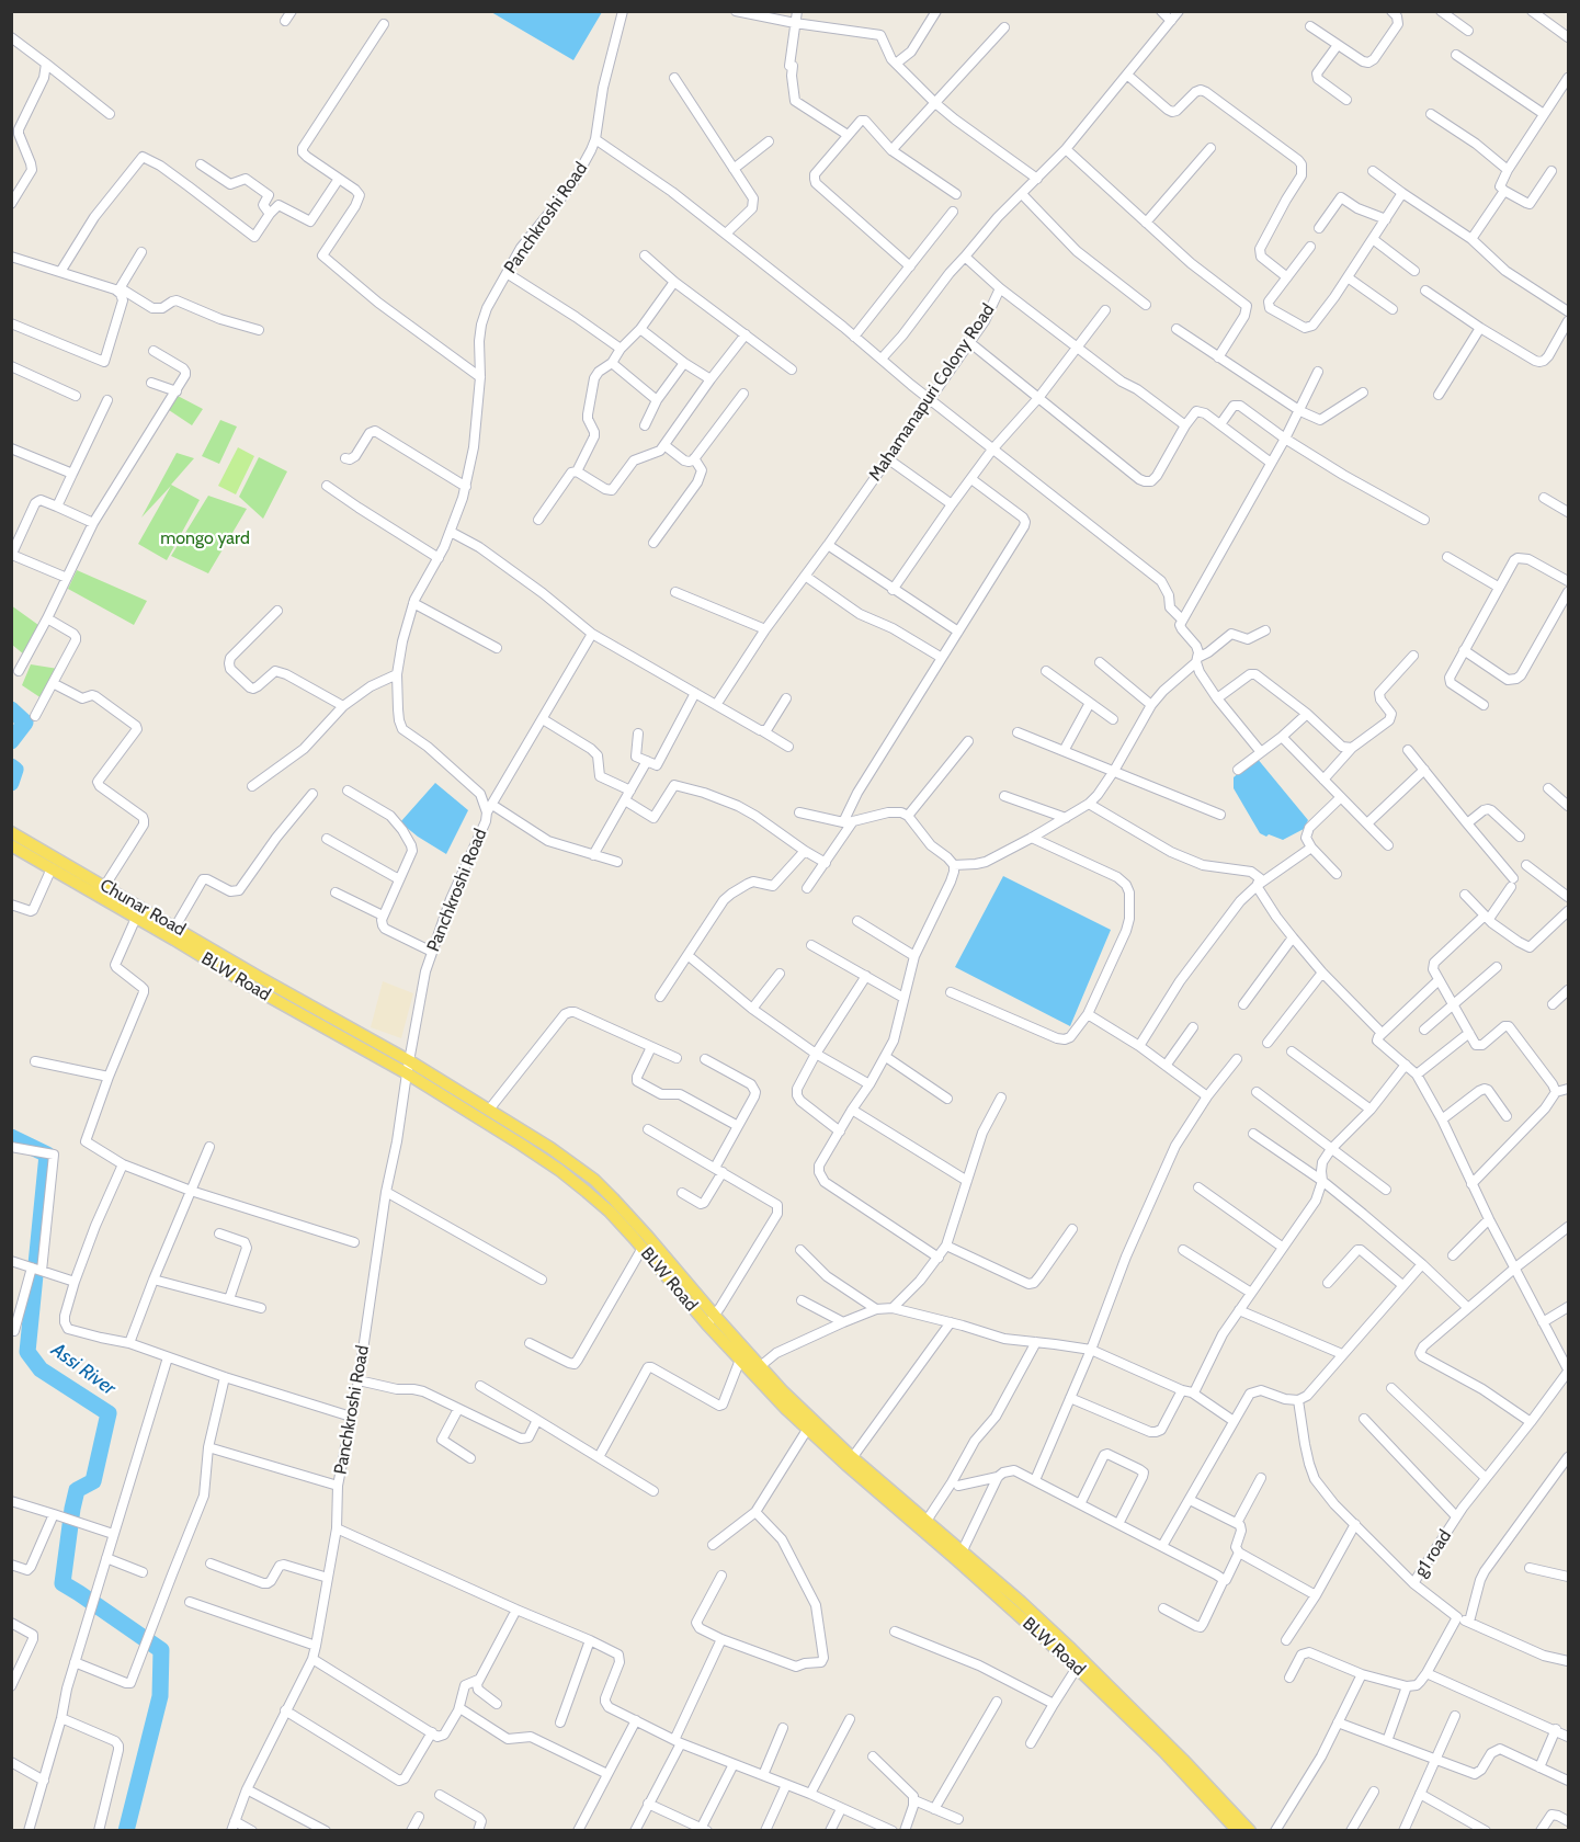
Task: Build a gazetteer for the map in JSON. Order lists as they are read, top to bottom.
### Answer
{
  "streets": {
    "main road": ["Chunar Road", "BLW Road"],
    "street": ["Panchkroshi Road", "Mahamanapuri Colony Road", "g1 road"]
  },
  "crossings": [
    ["Panchkroshi Road", "BLW Road"],
    ["Chunar Road", "BLW Road"]
  ],
  "water": ["Assi River"],
  "parks": ["mongo yard"]
}
